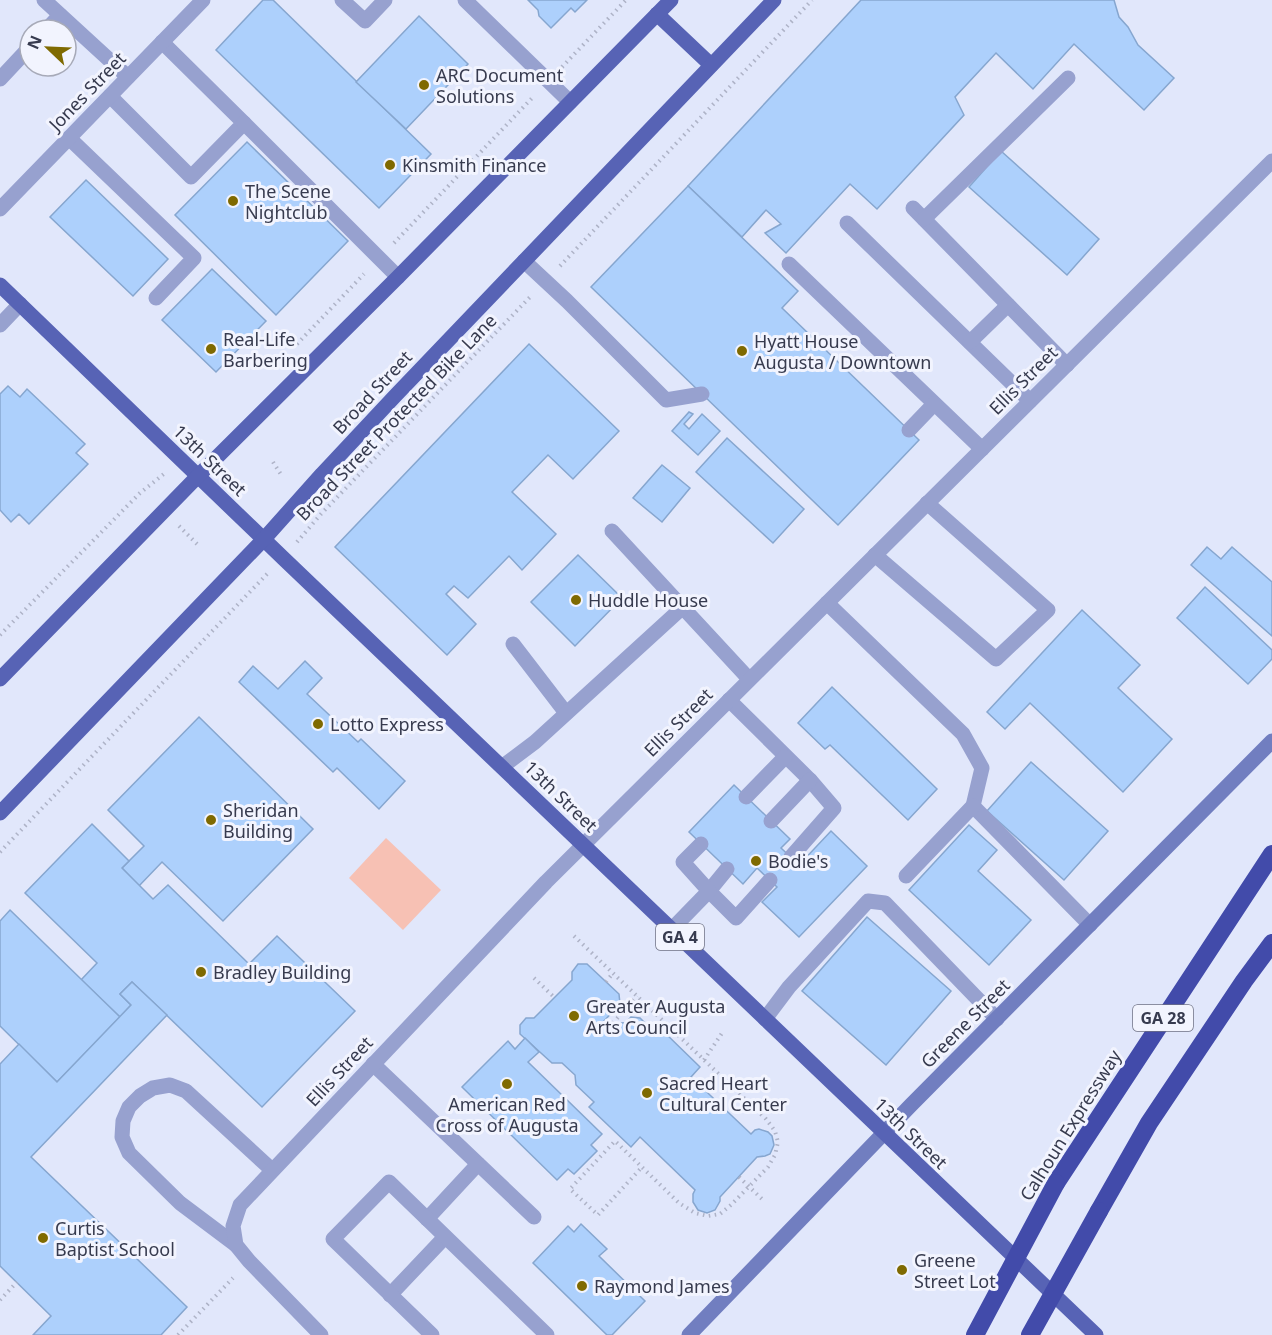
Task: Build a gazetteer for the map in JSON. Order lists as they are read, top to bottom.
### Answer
{
  "streets": {
    "highway": ["GA 28", "Calhoun Expressway"],
    "main road": [
      "Broad Street",
      "13th Street",
      "GA 4",
      "Greene Street"
    ],
    "street": ["Jones Street", "Ellis Street"],
    "path": ["Broad Street Protected Bike Lane"]
  },
  "crossings": [
    ["Ellis Street", "13th Street"],
    ["Broad Street", "13th Street"],
    ["Broad Street Protected Bike Lane", "13th Street"],
    ["13th Street", "Greene Street"]
  ],
  "places": [
    "ARC Document Solutions",
    "Kinsmith Finance",
    "The Scene Nightclub",
    "Real-Life Barbering",
    "Hyatt House Augusta / Downtown",
    "Huddle House",
    "Lotto Express",
    "Sheridan Building",
    "Bodie's",
    "Bradley Building",
    "Greater Augusta Arts Council",
    "American Red Cross of Augusta",
    "Sacred Heart Cultural Center",
    "Curtis Baptist School",
    "Greene Street Lot",
    "Raymond James"
  ],
  "north": "top left"
}
